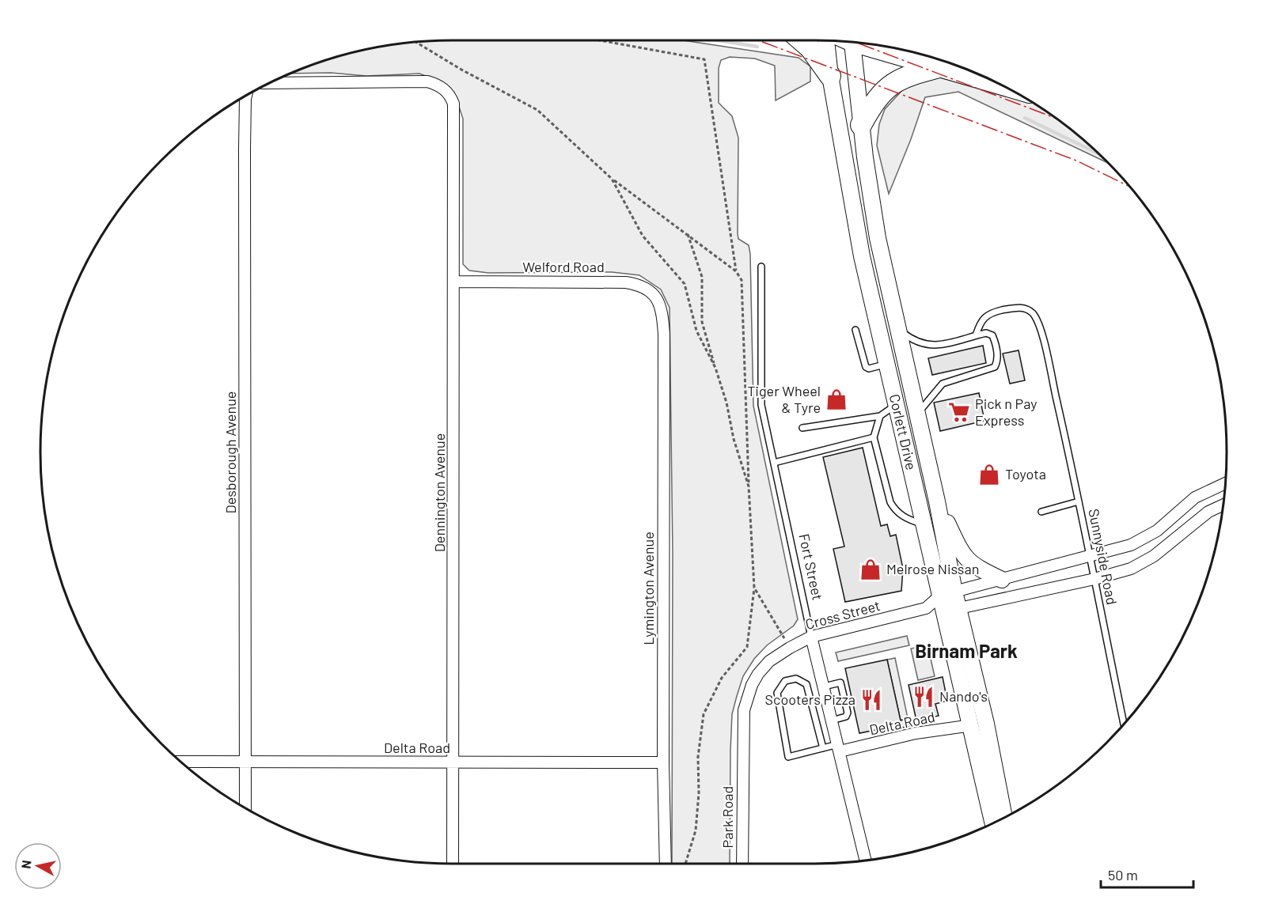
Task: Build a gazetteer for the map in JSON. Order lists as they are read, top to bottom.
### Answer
{
  "streets": {
    "main road": ["Corlett Drive"],
    "street": [
      "Welford Road",
      "Desborough Avenue",
      "Dennington Avenue",
      "Fort Street",
      "Lymington Avenue",
      "Cross Street",
      "Delta Road",
      "Park Road"
    ],
    "lane": ["Sunnyside Road"]
  },
  "crossings": [
    ["Welford Road", "Dennington Avenue"],
    ["Welford Road", "Lymington Avenue"],
    ["Corlett Drive", "Cross Street"],
    ["Corlett Drive", "Delta Road"],
    ["Desborough Avenue", "Delta Road"],
    ["Dennington Avenue", "Delta Road"],
    ["Sunnyside Road", "Cross Street"],
    ["Fort Street", "Cross Street"],
    ["Fort Street", "Delta Road"],
    ["Lymington Avenue", "Delta Road"],
    ["Cross Street", "Park Road"]
  ],
  "districts": ["Birnam Park"],
  "places": {
    "shop": ["Tiger Wheel & Tyre", "Toyota", "Melrose Nissan"],
    "supermarket": ["Pick n Pay Express"],
    "restaurant": ["Nando's", "Scooters Pizza"]
  },
  "scale_bar": "50 m",
  "north": "left"
}
